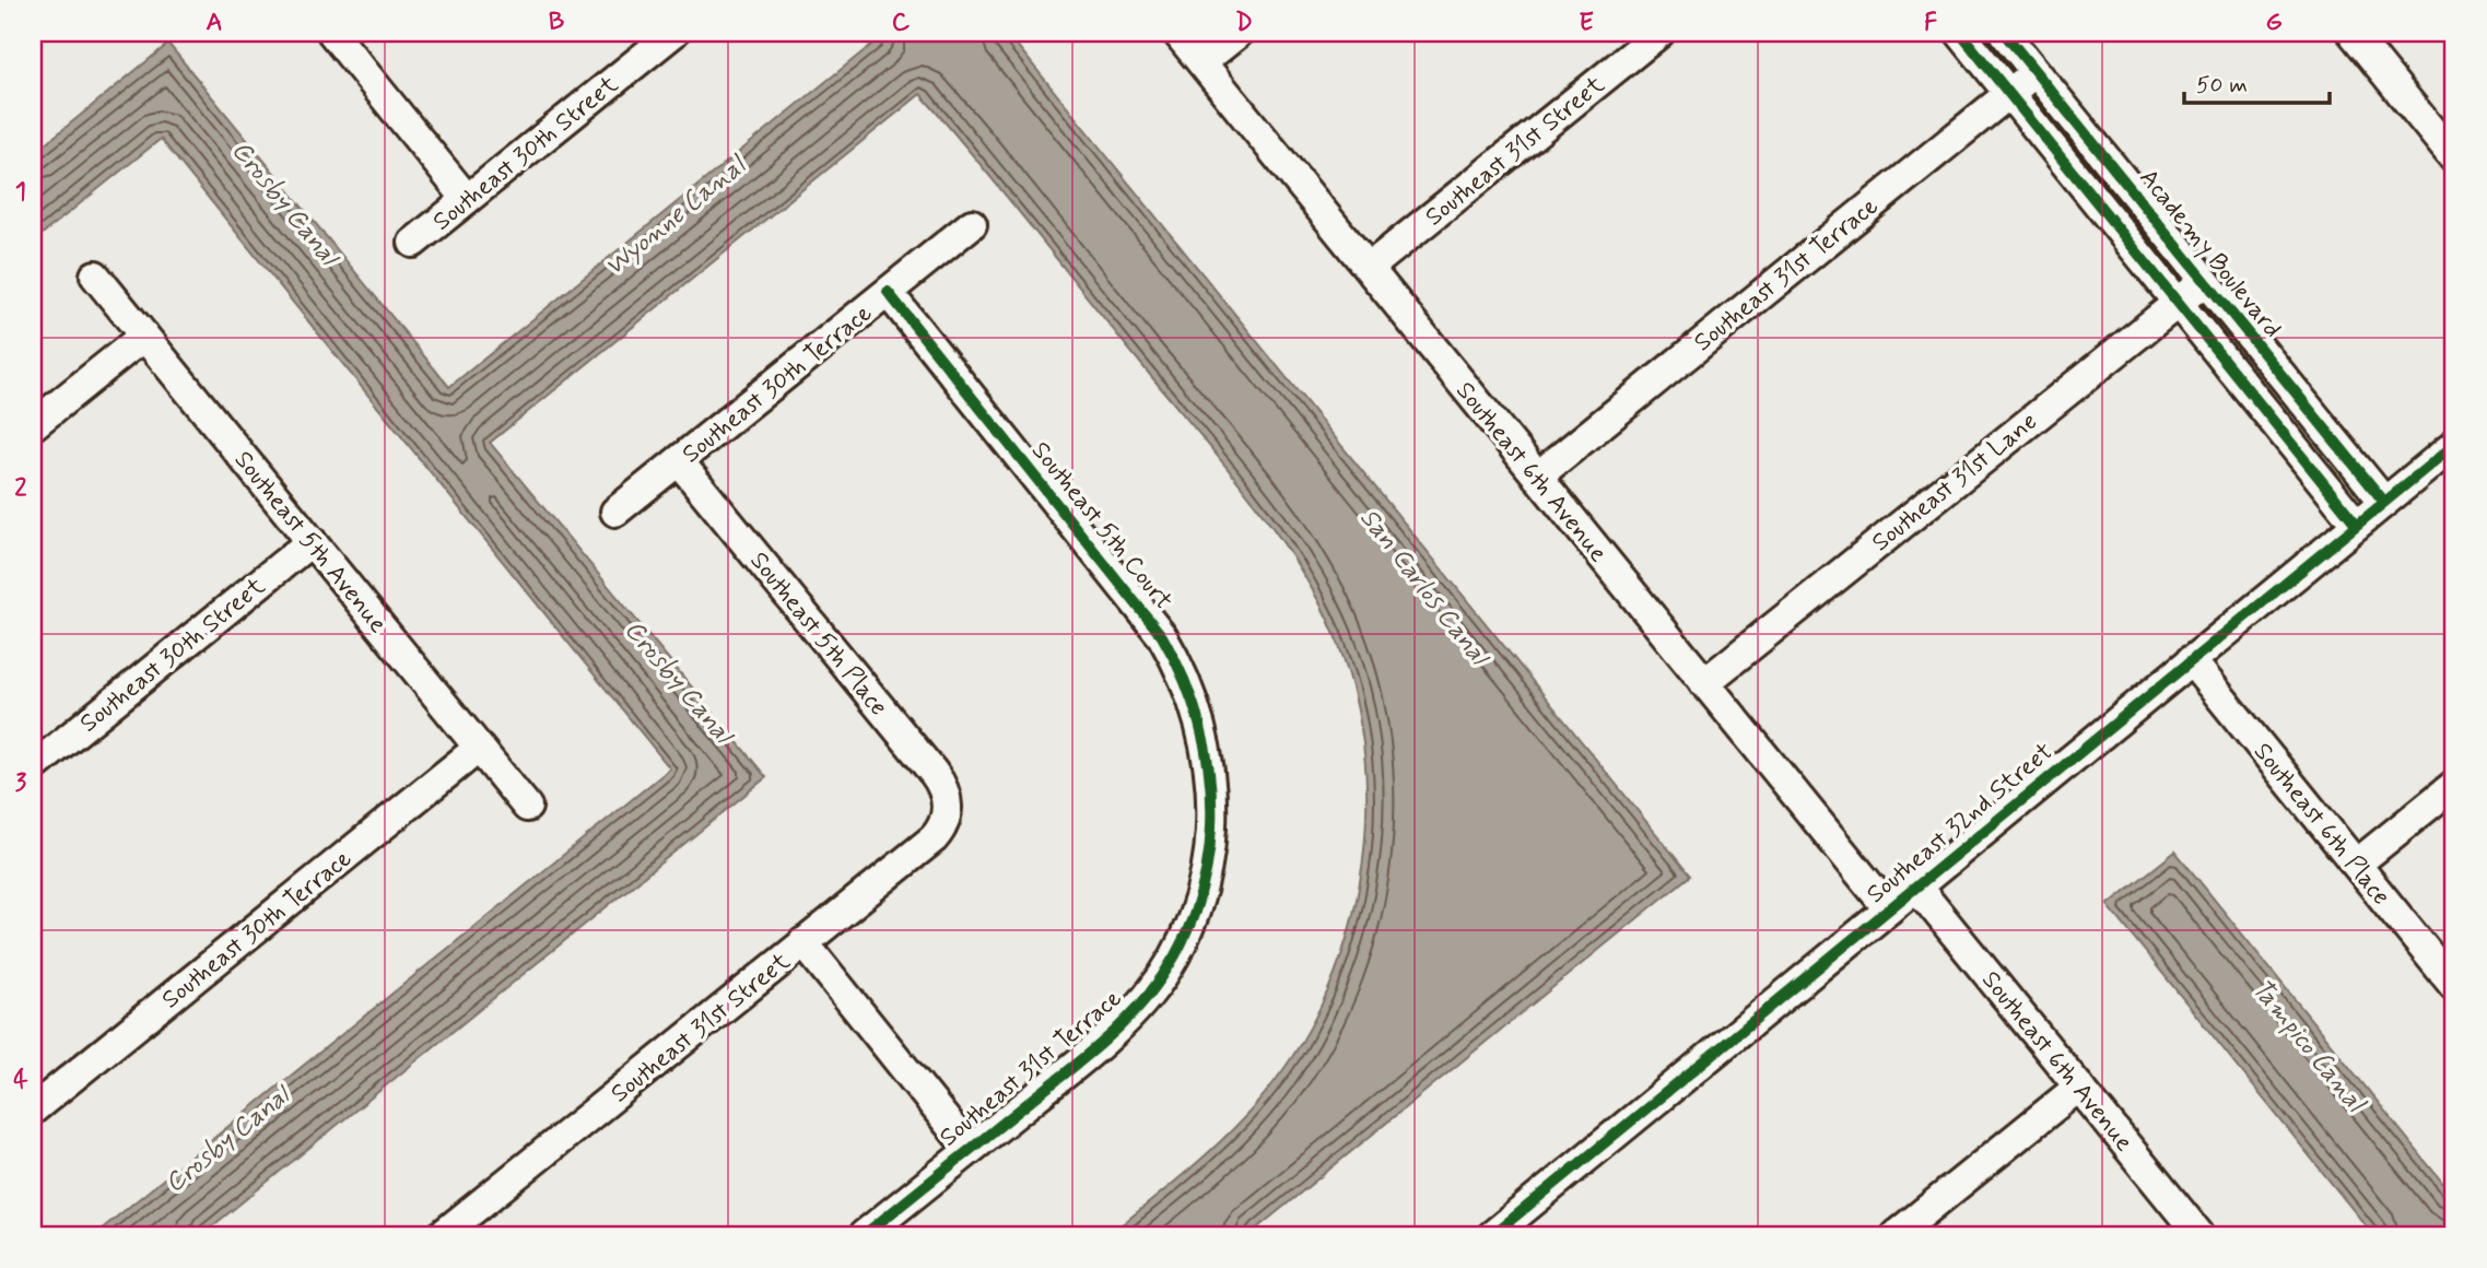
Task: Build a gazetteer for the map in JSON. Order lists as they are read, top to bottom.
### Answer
{
  "streets": {
    "street": [
      "Southeast 31st Street",
      "Southeast 30th Street",
      "Academy Boulevard",
      "Southeast 31st Terrace",
      "Southeast 30th Terrace",
      "Southeast 6th Avenue",
      "Southeast 31st Lane",
      "Southeast 5th Court",
      "Southeast 5th Avenue",
      "Southeast 5th Place",
      "Southeast 32nd Street",
      "Southeast 6th Place"
    ]
  },
  "crossings": [
    ["Southeast 31st Street", "Southeast 6th Avenue"],
    ["Southeast 31st Street", "Southeast 5th Place"],
    ["Southeast 30th Street", "Southeast 5th Avenue"],
    ["Academy Boulevard", "Southeast 31st Terrace"],
    ["Academy Boulevard", "Southeast 31st Lane"],
    ["Academy Boulevard", "Southeast 32nd Street"],
    ["Southeast 31st Terrace", "Southeast 6th Avenue"],
    ["Southeast 31st Terrace", "Southeast 5th Court"],
    ["Southeast 30th Terrace", "Southeast 5th Court"],
    ["Southeast 30th Terrace", "Southeast 5th Avenue"],
    ["Southeast 30th Terrace", "Southeast 5th Place"],
    ["Southeast 6th Avenue", "Southeast 31st Lane"],
    ["Southeast 6th Avenue", "Southeast 32nd Street"],
    ["Southeast 32nd Street", "Southeast 6th Place"]
  ],
  "water": [
    "Crosby Canal",
    "Wyonne Canal",
    "San Carlos Canal",
    "Tampico Canal"
  ],
  "scale_bar": "50 m",
  "grid": {
    "columns": [
      "A",
      "B",
      "C",
      "D",
      "E",
      "F",
      "G"
    ],
    "rows": [
      "1",
      "2",
      "3",
      "4"
    ]
  }
}
